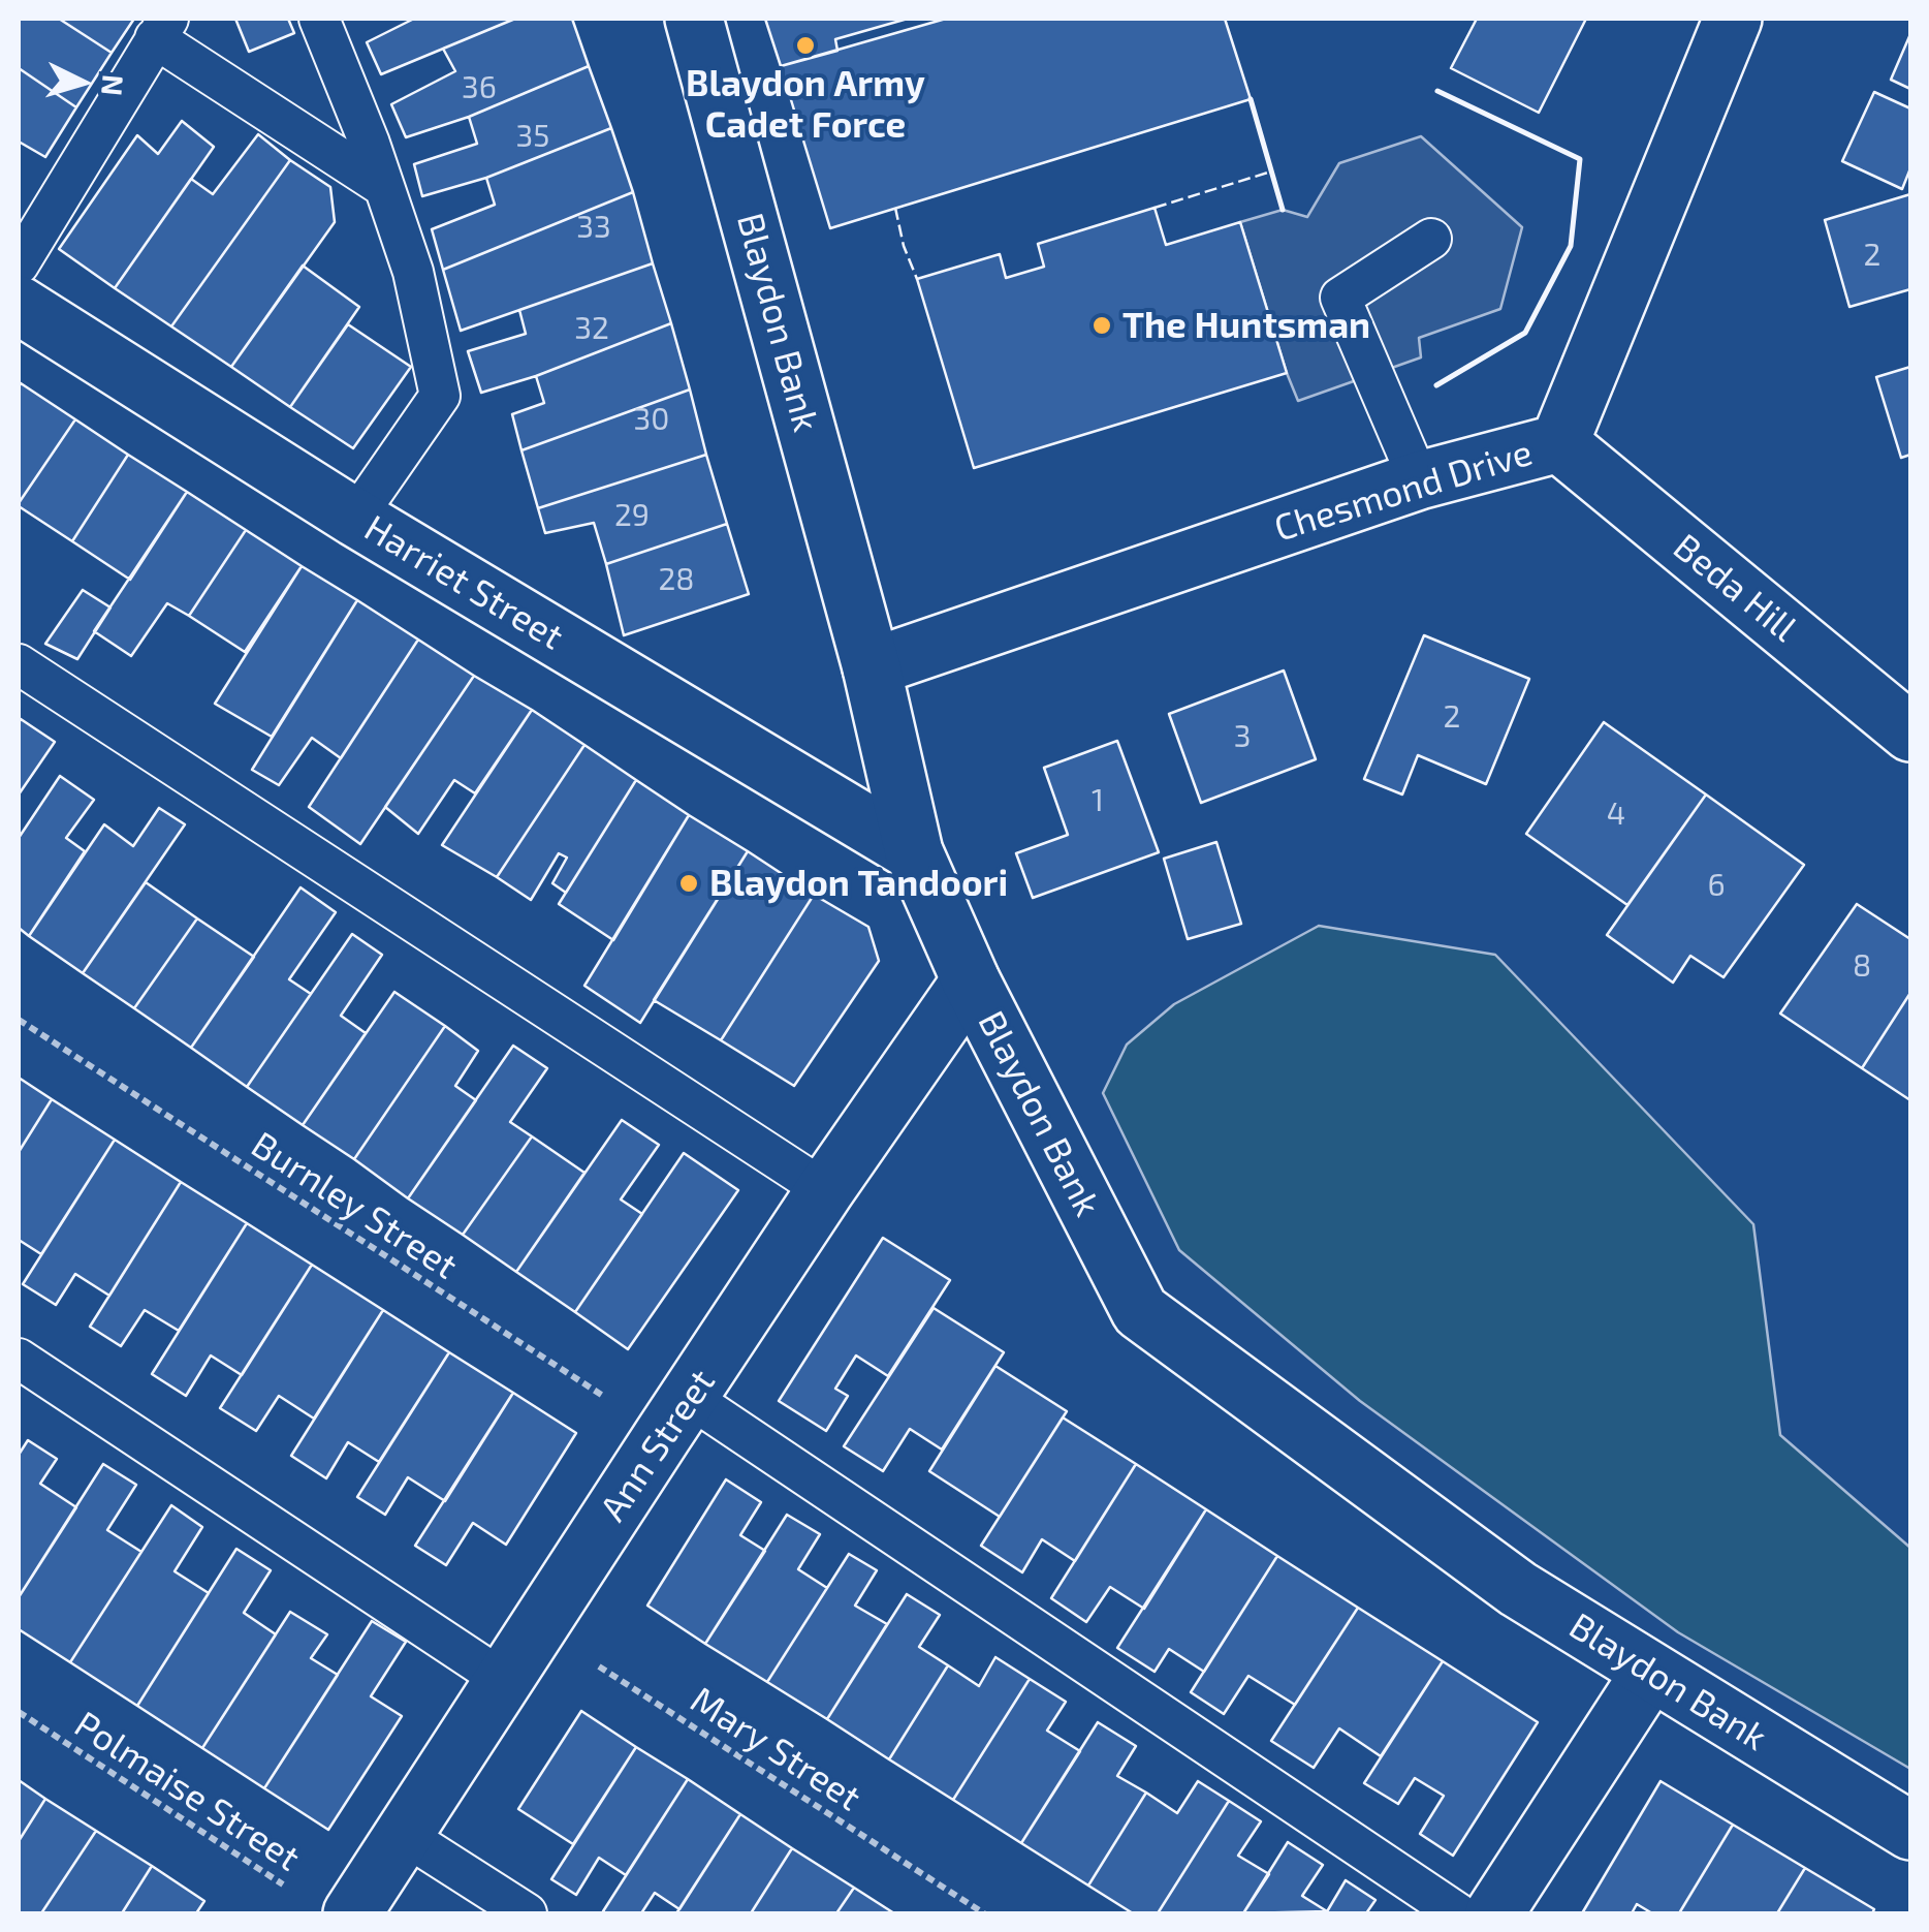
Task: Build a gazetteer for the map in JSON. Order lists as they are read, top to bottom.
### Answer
{
  "streets": {
    "street": [
      "Blaydon Bank",
      "Chesmond Drive",
      "Harriet Street",
      "Beda Hill",
      "Ann Street"
    ],
    "path": ["Burnley Street", "Mary Street", "Polmaise Street"]
  },
  "crossings": [
    ["Blaydon Bank", "Chesmond Drive"],
    ["Blaydon Bank", "Harriet Street"],
    ["Blaydon Bank", "Ann Street"],
    ["Chesmond Drive", "Beda Hill"],
    ["Burnley Street", "Ann Street"],
    ["Ann Street", "Mary Street"]
  ],
  "places": ["Blaydon Army Cadet Force", "The Huntsman", "Blaydon Tandoori"],
  "house_numbers": [
    "36",
    "35",
    "33",
    "2",
    "32",
    "30",
    "29",
    "28",
    "2",
    "3",
    "1",
    "4",
    "6",
    "8"
  ],
  "north": "right"
}
